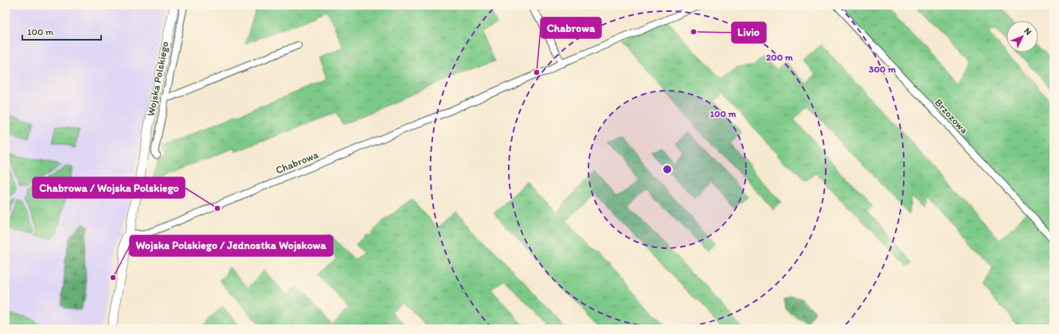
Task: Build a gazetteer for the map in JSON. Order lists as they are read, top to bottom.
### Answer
{
  "streets": {
    "main road": ["Wojska Polskiego"],
    "street": ["Brzozowa", "Chabrowa"]
  },
  "crossings": [
    ["Wojska Polskiego", "Chabrowa"]
  ],
  "places": [
    "Livio",
    "Chabrowa",
    "Chabrowa / Wojska Polskiego",
    "Wojska Polskiego / Jednostka Wojskowa"
  ],
  "scale_bar": "100 m",
  "north": "top right",
  "rings": ["200 m", "300 m", "100 m"]
}
